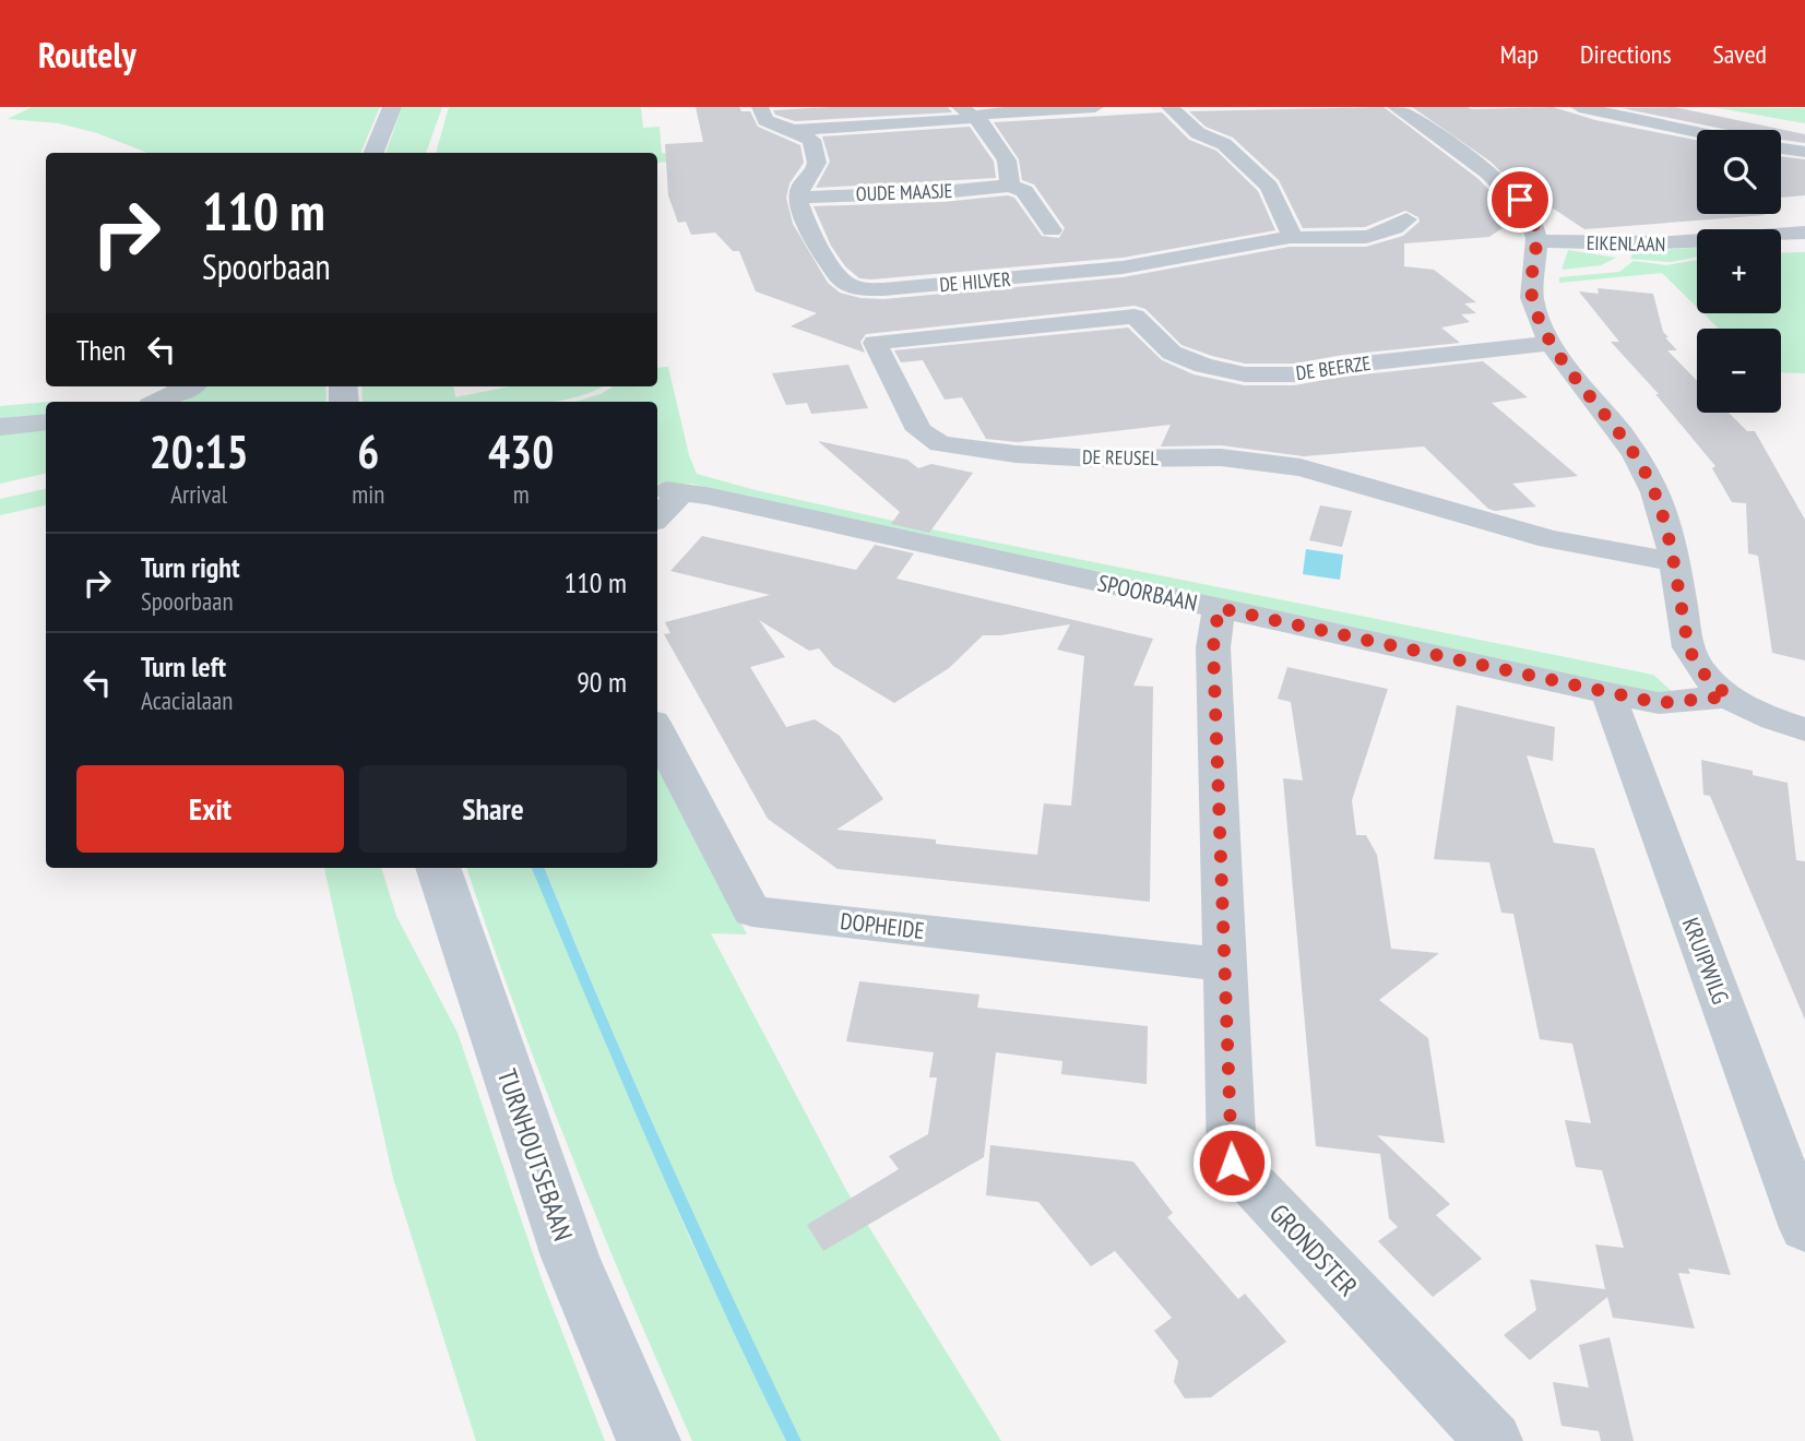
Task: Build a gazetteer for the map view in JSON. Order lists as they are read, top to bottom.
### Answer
{
  "streets": {
    "main road": ["TURNHOUTSEBAAN"],
    "street": [
      "OUDE MAASJE",
      "EIKENLAAN",
      "DE HILVER",
      "DE BEERZE",
      "DE REUSEL",
      "SPOORBAAN",
      "DOPHEIDE",
      "KRUIPWILG",
      "GRONDSTER"
    ]
  },
  "crossings": [
    ["OUDE MAASJE", "DE HILVER"],
    ["DE HILVER", "DE BEERZE"],
    ["DE HILVER", "DE REUSEL"],
    ["DE BEERZE", "DE REUSEL"],
    ["SPOORBAAN", "KRUIPWILG"],
    ["SPOORBAAN", "GRONDSTER"],
    ["DOPHEIDE", "GRONDSTER"]
  ],
  "page": {
    "header": "Routely",
    "nav": ["Map", "Directions", "Saved"],
    "map_buttons": ["+", "−"],
    "turn": ["110 m", "Spoorbaan"],
    "then": "Then",
    "eta": [
      "20:15",
      "Arrival",
      "6",
      "min",
      "430",
      "m"
    ],
    "list": [
      {
        "name": "Turn right",
        "note": "Spoorbaan",
        "value": "110 m"
      },
      {
        "name": "Turn left",
        "note": "Acacialaan",
        "value": "90 m"
      }
    ],
    "buttons": ["Exit", "Share"]
  }
}
